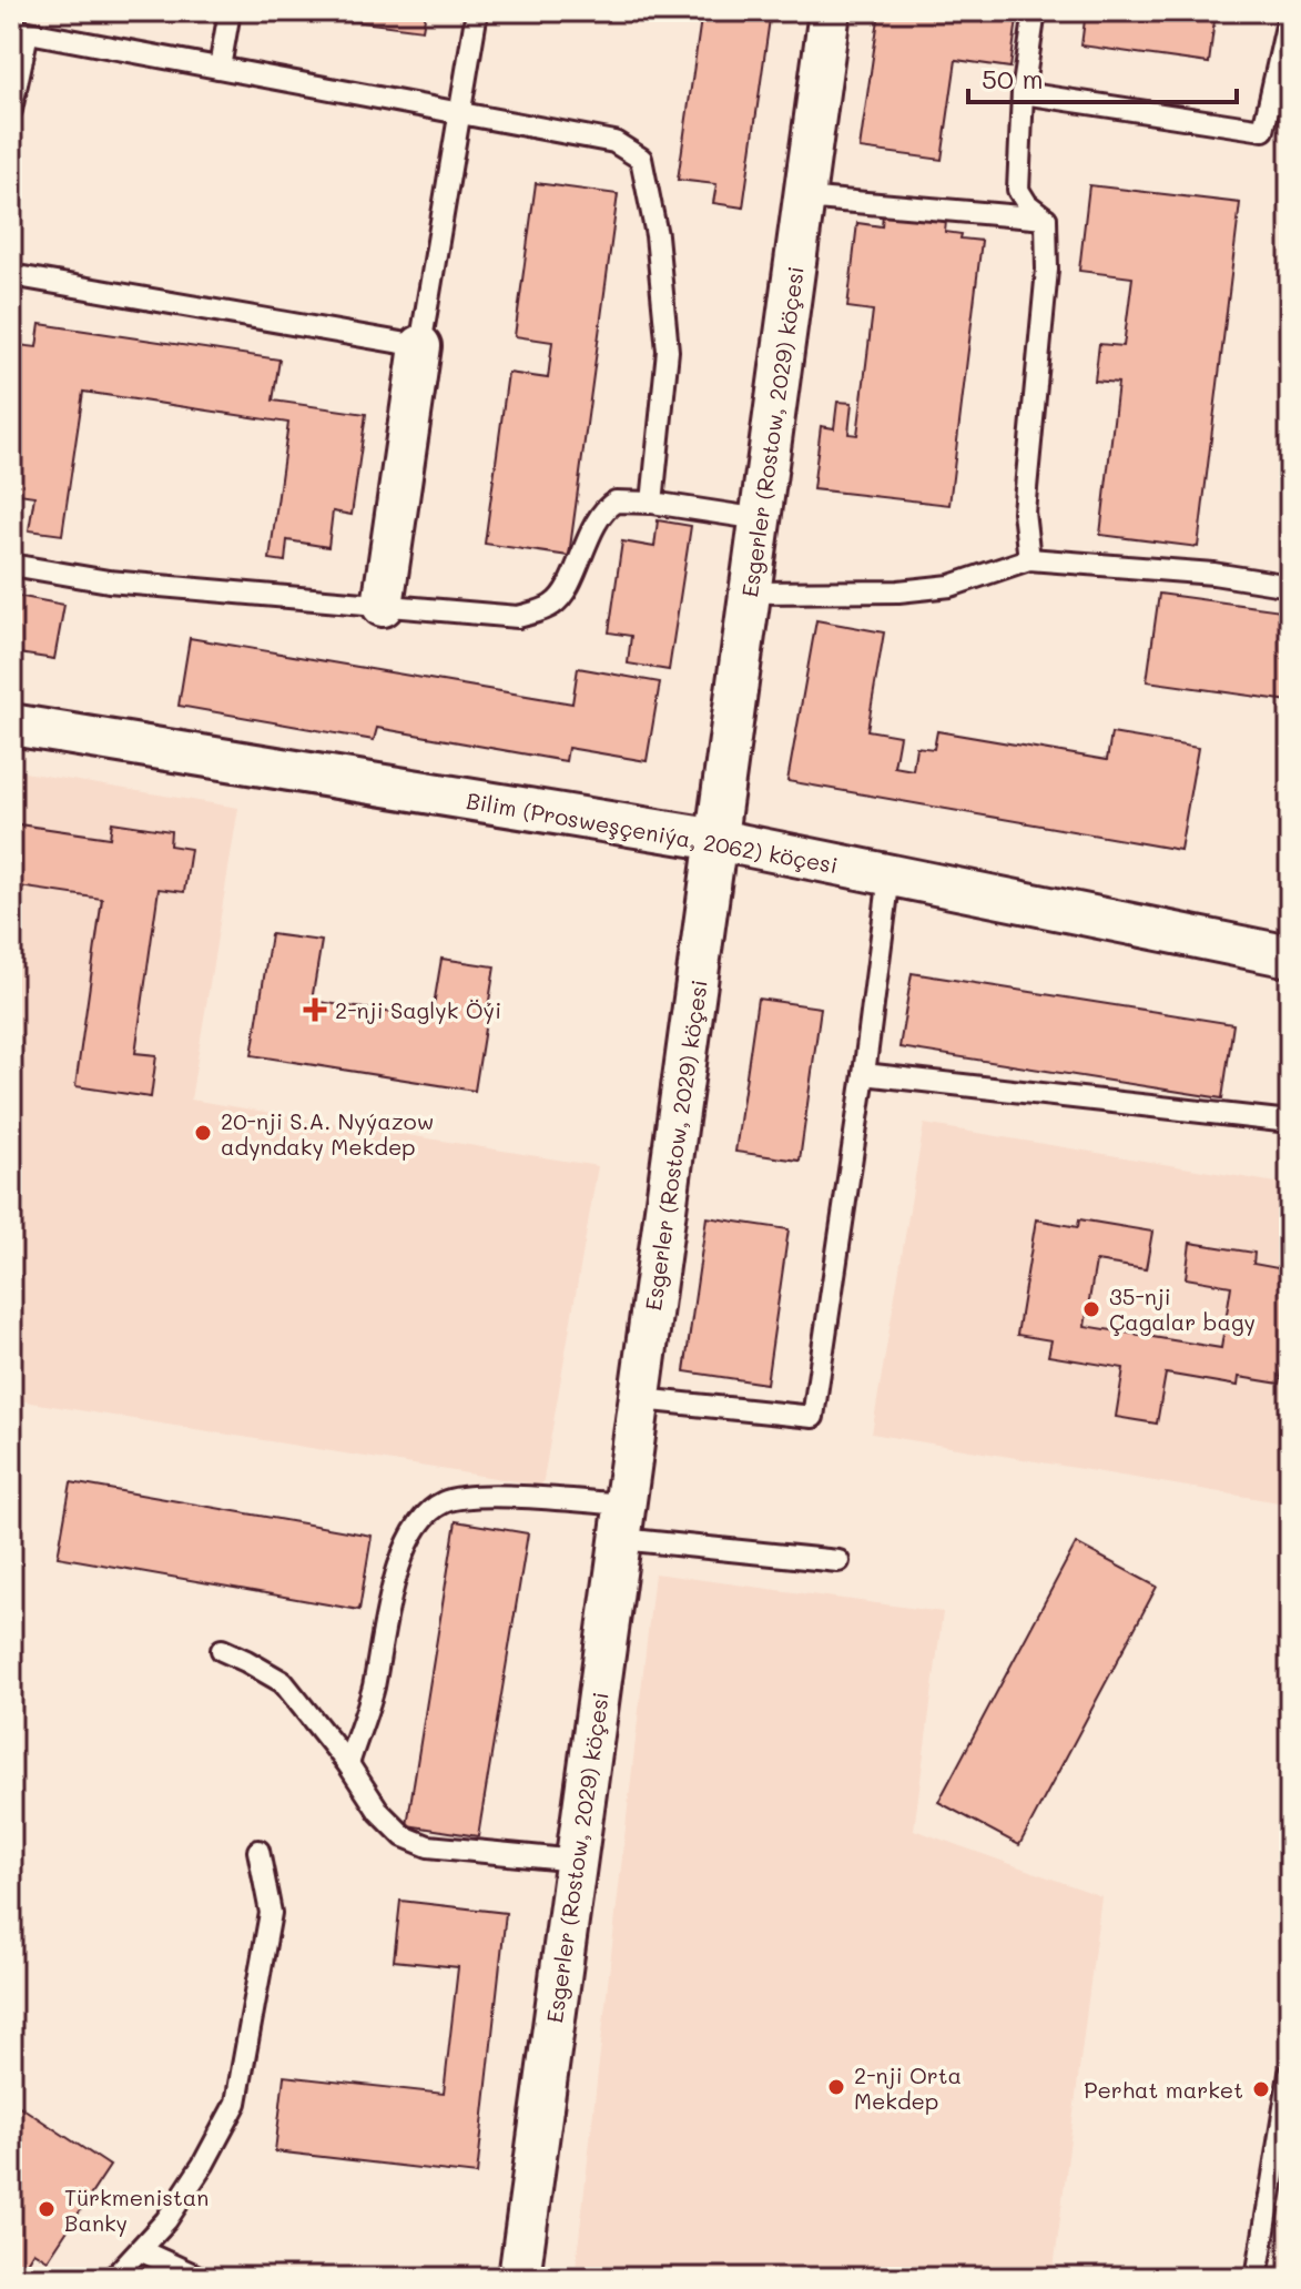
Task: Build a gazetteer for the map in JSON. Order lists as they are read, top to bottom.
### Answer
{
  "streets": {
    "street": ["Esgerler (Rostow, 2029) köçesi", "Bilim (Prosweşçeniýa, 2062) köçesi"]
  },
  "crossings": [
    ["Esgerler (Rostow, 2029) köçesi", "Bilim (Prosweşçeniýa, 2062) köçesi"]
  ],
  "places": {
    "health": ["2-nji Saglyk Öýi"],
    "other": [
      "20-nji S.A. Nyýazow adyndaky Mekdep",
      "35-nji Çagalar bagy",
      "2-nji Orta Mekdep",
      "Perhat market",
      "Türkmenistan Banky"
    ]
  },
  "scale_bar": "50 m"
}
